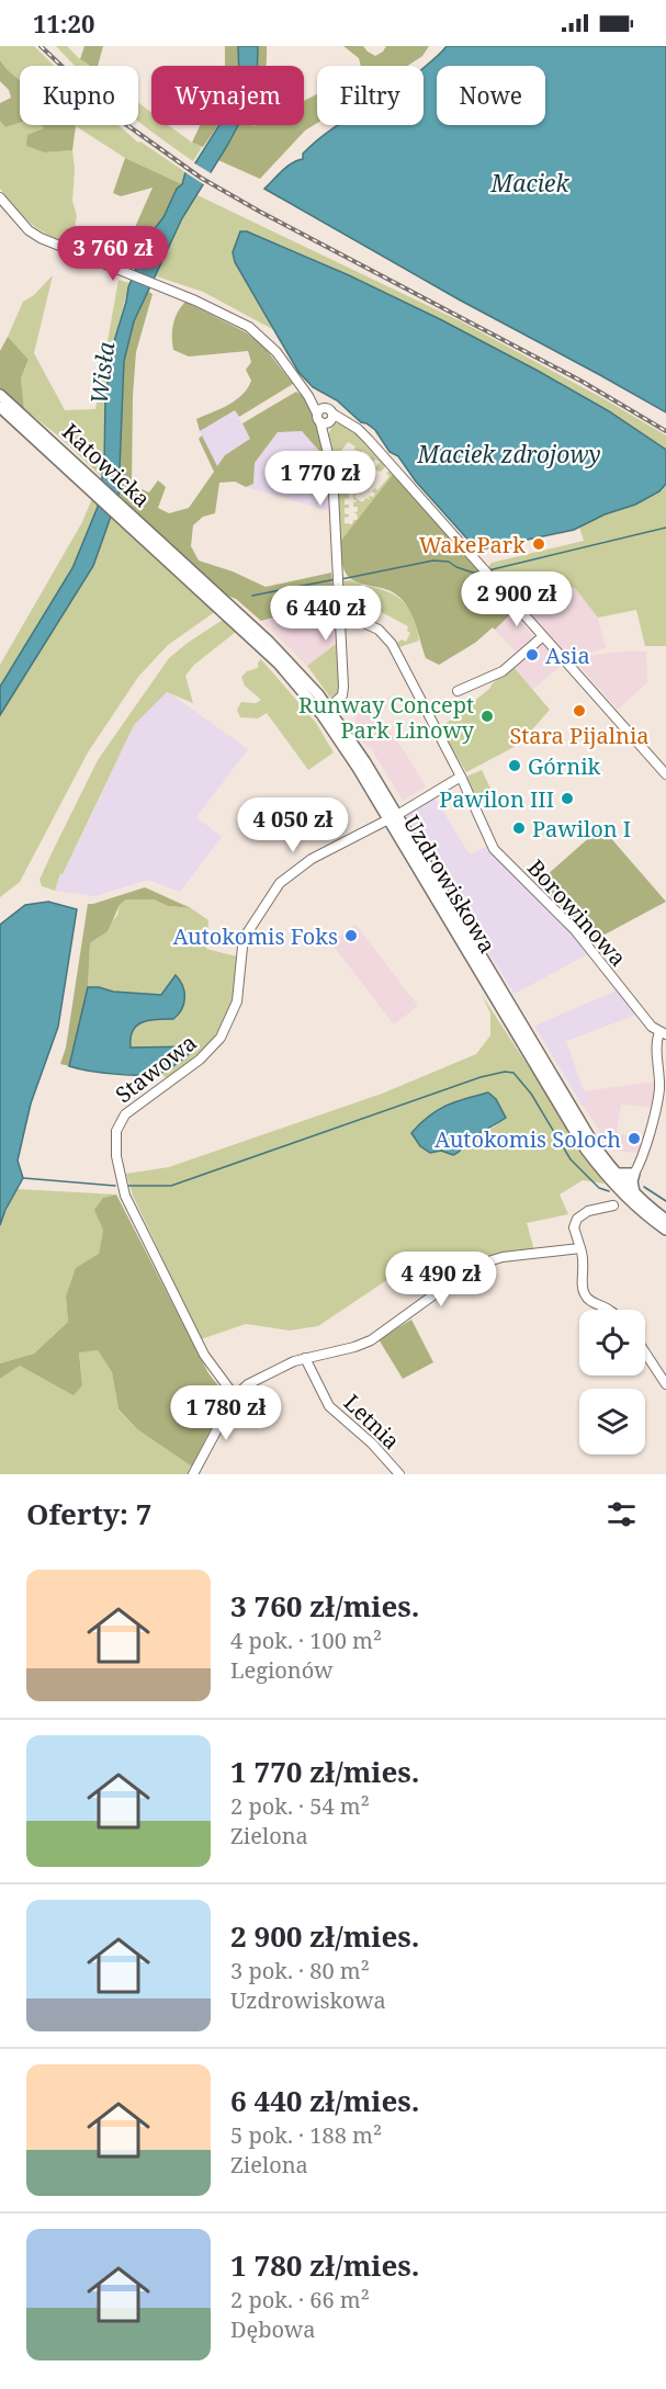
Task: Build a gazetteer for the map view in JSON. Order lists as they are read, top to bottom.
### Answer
{
  "streets": {
    "main road": ["Katowicka", "Uzdrowiskowa"],
    "street": ["Borowinowa", "Stawowa", "Letnia"]
  },
  "crossings": [
    ["Katowicka", "Uzdrowiskowa"],
    ["Uzdrowiskowa", "Stawowa"]
  ],
  "water": ["Maciek", "Wisła", "Maciek zdrojowy"],
  "places": [
    "WakePark",
    "Asia",
    "Stara Pijalnia",
    "Runway Concept Park Linowy",
    "Górnik",
    "Pawilon III",
    "Pawilon I",
    "Autokomis Foks",
    "Autokomis Soloch"
  ],
  "page": {
    "status": "11:20",
    "chip": [
      "Kupno",
      "Wynajem",
      "Filtry",
      "Nowe"
    ],
    "price": [
      "3 760 zł",
      "1 770 zł",
      "2 900 zł",
      "6 440 zł",
      "4 050 zł",
      "4 490 zł",
      "1 780 zł"
    ],
    "heading": "Oferty: 7",
    "list": [
      {
        "name": "3 760 zł/mies.",
        "note": "4 pok. · 100 m² · Legionów"
      },
      {
        "name": "1 770 zł/mies.",
        "note": "2 pok. · 54 m² · Zielona"
      },
      {
        "name": "2 900 zł/mies.",
        "note": "3 pok. · 80 m² · Uzdrowiskowa"
      },
      {
        "name": "6 440 zł/mies.",
        "note": "5 pok. · 188 m² · Zielona"
      },
      {
        "name": "1 780 zł/mies.",
        "note": "2 pok. · 66 m² · Dębowa"
      }
    ]
  }
}
